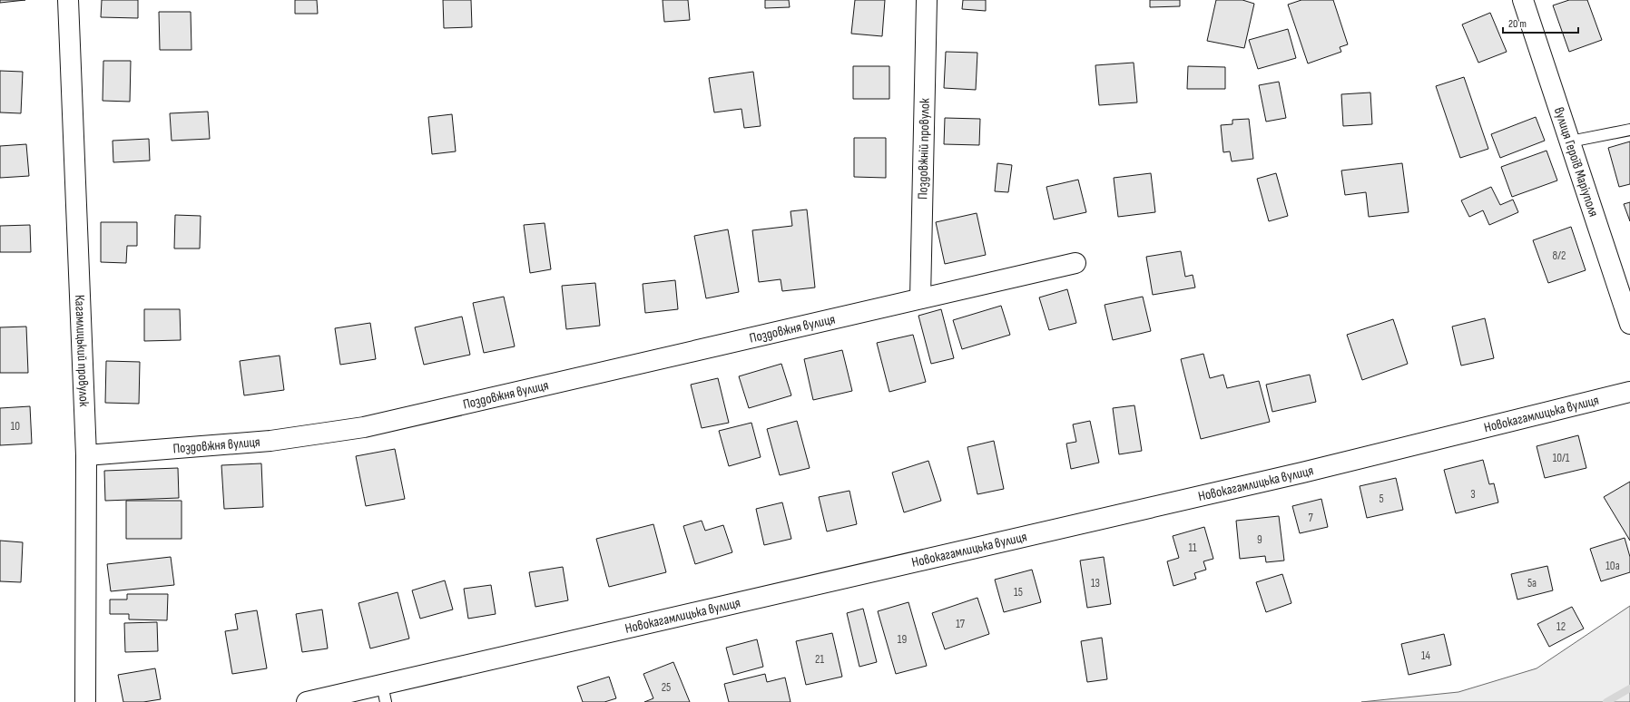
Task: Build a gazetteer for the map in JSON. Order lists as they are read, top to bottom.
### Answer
{
  "streets": {
    "street": [
      "Поздовжній провулок",
      "вулиця Героїв Маріуполя",
      "Поздовжня вулиця",
      "Кагамлицький провулок",
      "Новокагамлицька вулиця"
    ]
  },
  "crossings": [
    ["Поздовжній провулок", "Поздовжня вулиця"],
    ["Поздовжня вулиця", "Кагамлицький провулок"]
  ],
  "house_numbers": [
    "8/2",
    "10",
    "10/1",
    "3",
    "5",
    "7",
    "9",
    "11",
    "10а",
    "13",
    "5а",
    "15",
    "17",
    "12",
    "19",
    "14",
    "21",
    "25"
  ],
  "scale_bar": "20 m"
}
